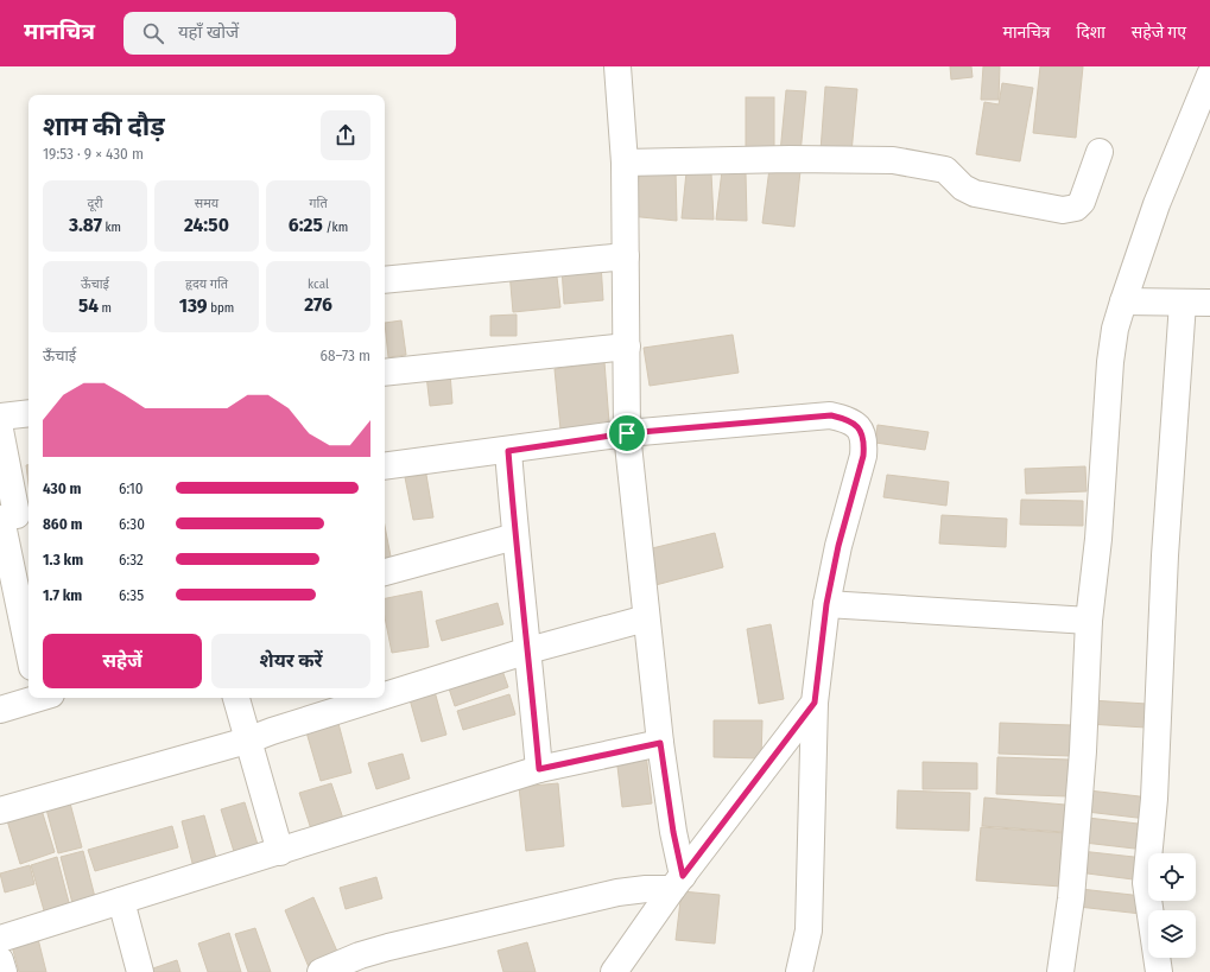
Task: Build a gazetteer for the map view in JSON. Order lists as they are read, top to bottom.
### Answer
{
  "page": {
    "header": "मानचित्र",
    "search": "यहाँ खोजें",
    "nav": ["मानचित्र", "दिशा", "सहेजे गए"],
    "heading": ["शाम की दौड़", "19:53 · 9 × 430 m"],
    "stats": [
      ["दूरी", "3.87 km"],
      ["समय", "24:50"],
      ["गति", "6:25 /km"],
      ["ऊँचाई", "54 m"],
      ["हृदय गति", "139 bpm"],
      ["kcal", "276"]
    ],
    "chart": ["ऊँचाई", "68–73 m"],
    "list": [
      {
        "name": "430 m",
        "note": "6:10"
      },
      {
        "name": "860 m",
        "note": "6:30"
      },
      {
        "name": "1.3 km",
        "note": "6:32"
      },
      {
        "name": "1.7 km",
        "note": "6:35"
      }
    ],
    "buttons": ["सहेजें", "शेयर करें"]
  }
}
